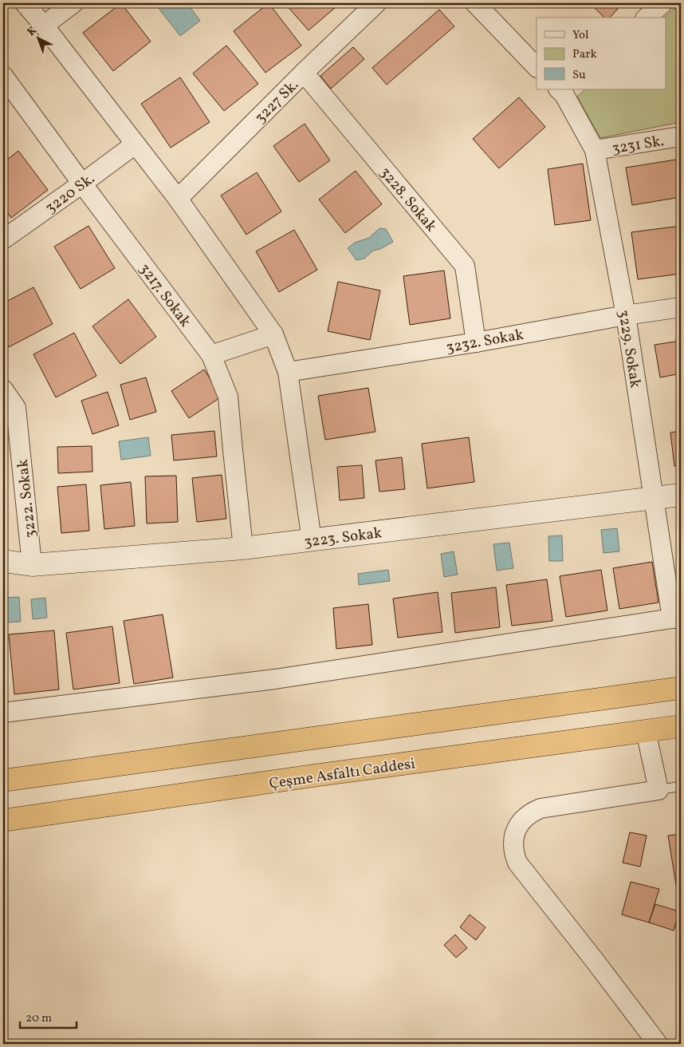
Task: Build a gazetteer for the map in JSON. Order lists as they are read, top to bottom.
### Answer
{
  "streets": {
    "highway": ["Çeşme Asfaltı Caddesi"],
    "street": [
      "3227 Sk.",
      "3231 Sk.",
      "3220 Sk.",
      "3228. Sokak",
      "3217. Sokak",
      "3232. Sokak",
      "3229. Sokak",
      "3222. Sokak",
      "3223. Sokak"
    ]
  },
  "crossings": [
    ["3227 Sk.", "3228. Sokak"],
    ["3231 Sk.", "3229. Sokak"],
    ["3220 Sk.", "3217. Sokak"],
    ["3228. Sokak", "3232. Sokak"],
    ["3217. Sokak", "3223. Sokak"],
    ["3232. Sokak", "3229. Sokak"],
    ["3229. Sokak", "3223. Sokak"],
    ["3222. Sokak", "3223. Sokak"]
  ],
  "legend": ["Yol", "Park", "Su"],
  "scale_bar": "20 m",
  "north": "top left"
}
